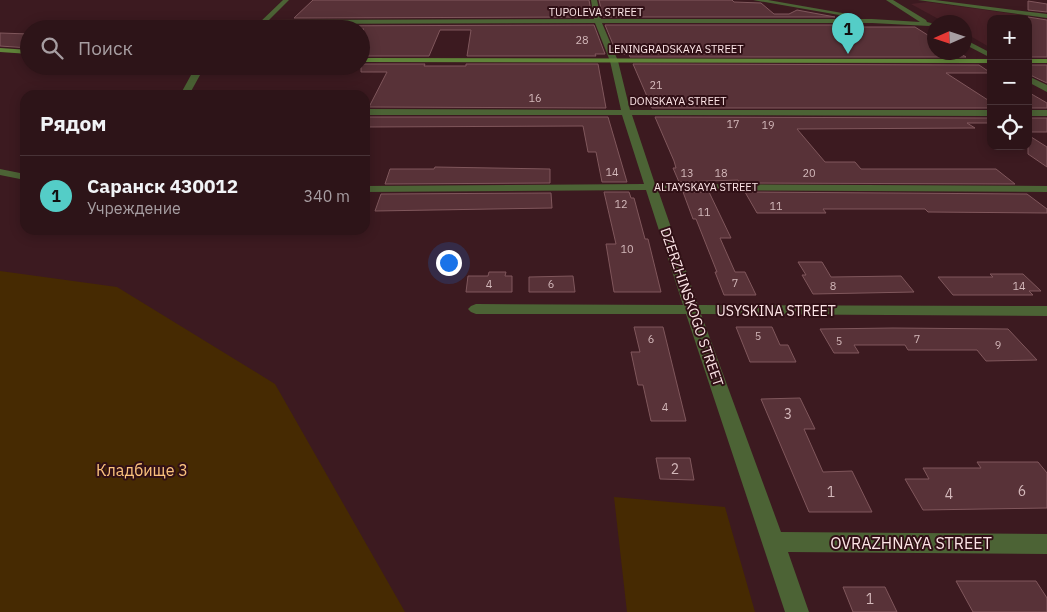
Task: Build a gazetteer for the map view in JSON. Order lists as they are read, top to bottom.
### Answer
{
  "streets": {
    "street": [
      "TUPOLEVA STREET",
      "LENINGRADSKAYA STREET",
      "DONSKAYA STREET",
      "ALTAYSKAYA STREET",
      "DZERZHINSKOGO STREET",
      "USYSKINA STREET",
      "OVRAZHNAYA STREET"
    ]
  },
  "crossings": [
    ["TUPOLEVA STREET", "DZERZHINSKOGO STREET"],
    ["LENINGRADSKAYA STREET", "DZERZHINSKOGO STREET"],
    ["DONSKAYA STREET", "DZERZHINSKOGO STREET"],
    ["ALTAYSKAYA STREET", "DZERZHINSKOGO STREET"],
    ["DZERZHINSKOGO STREET", "USYSKINA STREET"],
    ["DZERZHINSKOGO STREET", "OVRAZHNAYA STREET"]
  ],
  "parks": ["Кладбище 3"],
  "house_numbers": [
    "28",
    "21",
    "16",
    "17",
    "19",
    "14",
    "13",
    "18",
    "20",
    "12",
    "11",
    "11",
    "10",
    "7",
    "4",
    "6",
    "8",
    "14",
    "5",
    "6",
    "7",
    "5",
    "9",
    "4",
    "3",
    "2",
    "6",
    "1",
    "4",
    "1"
  ],
  "north": "left",
  "page": {
    "pins": "1",
    "map_buttons": ["+", "−"],
    "search": "Поиск",
    "heading": "Рядом",
    "list": [
      {
        "mark": "1",
        "name": "Саранск 430012",
        "note": "Учреждение",
        "value": "340 m"
      }
    ]
  }
}
